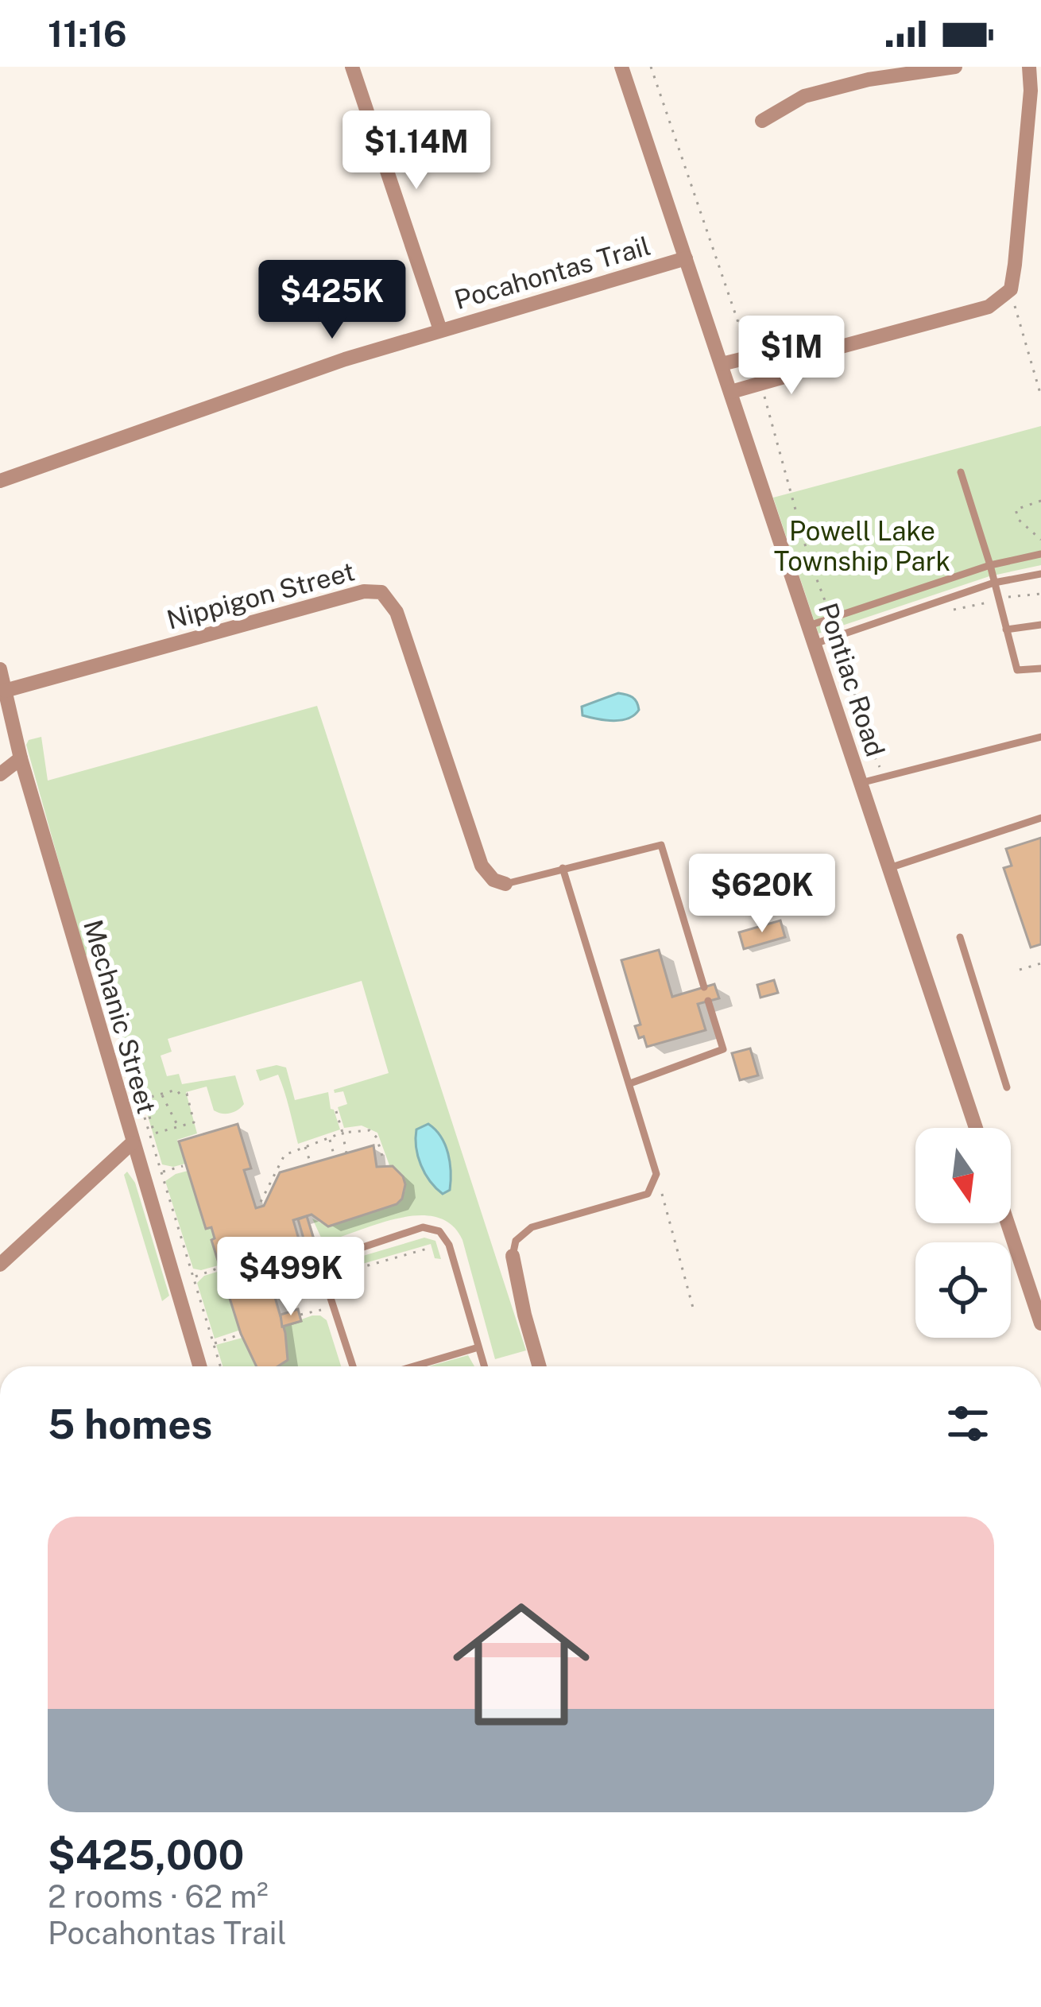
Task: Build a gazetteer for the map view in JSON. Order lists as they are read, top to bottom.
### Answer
{
  "streets": {
    "street": [
      "Pocahontas Trail",
      "Nippigon Street",
      "Pontiac Road",
      "Mechanic Street"
    ]
  },
  "crossings": [
    ["Pocahontas Trail", "Pontiac Road"],
    ["Nippigon Street", "Mechanic Street"]
  ],
  "parks": ["Powell Lake Township Park"],
  "north": "bottom",
  "page": {
    "status": "11:16",
    "price": [
      "$1.14M",
      "$425K",
      "$1M",
      "$620K",
      "$499K"
    ],
    "heading": "5 homes",
    "list": [
      {
        "name": "$425,000",
        "note": "2 rooms · 62 m² · Pocahontas Trail"
      }
    ]
  }
}
